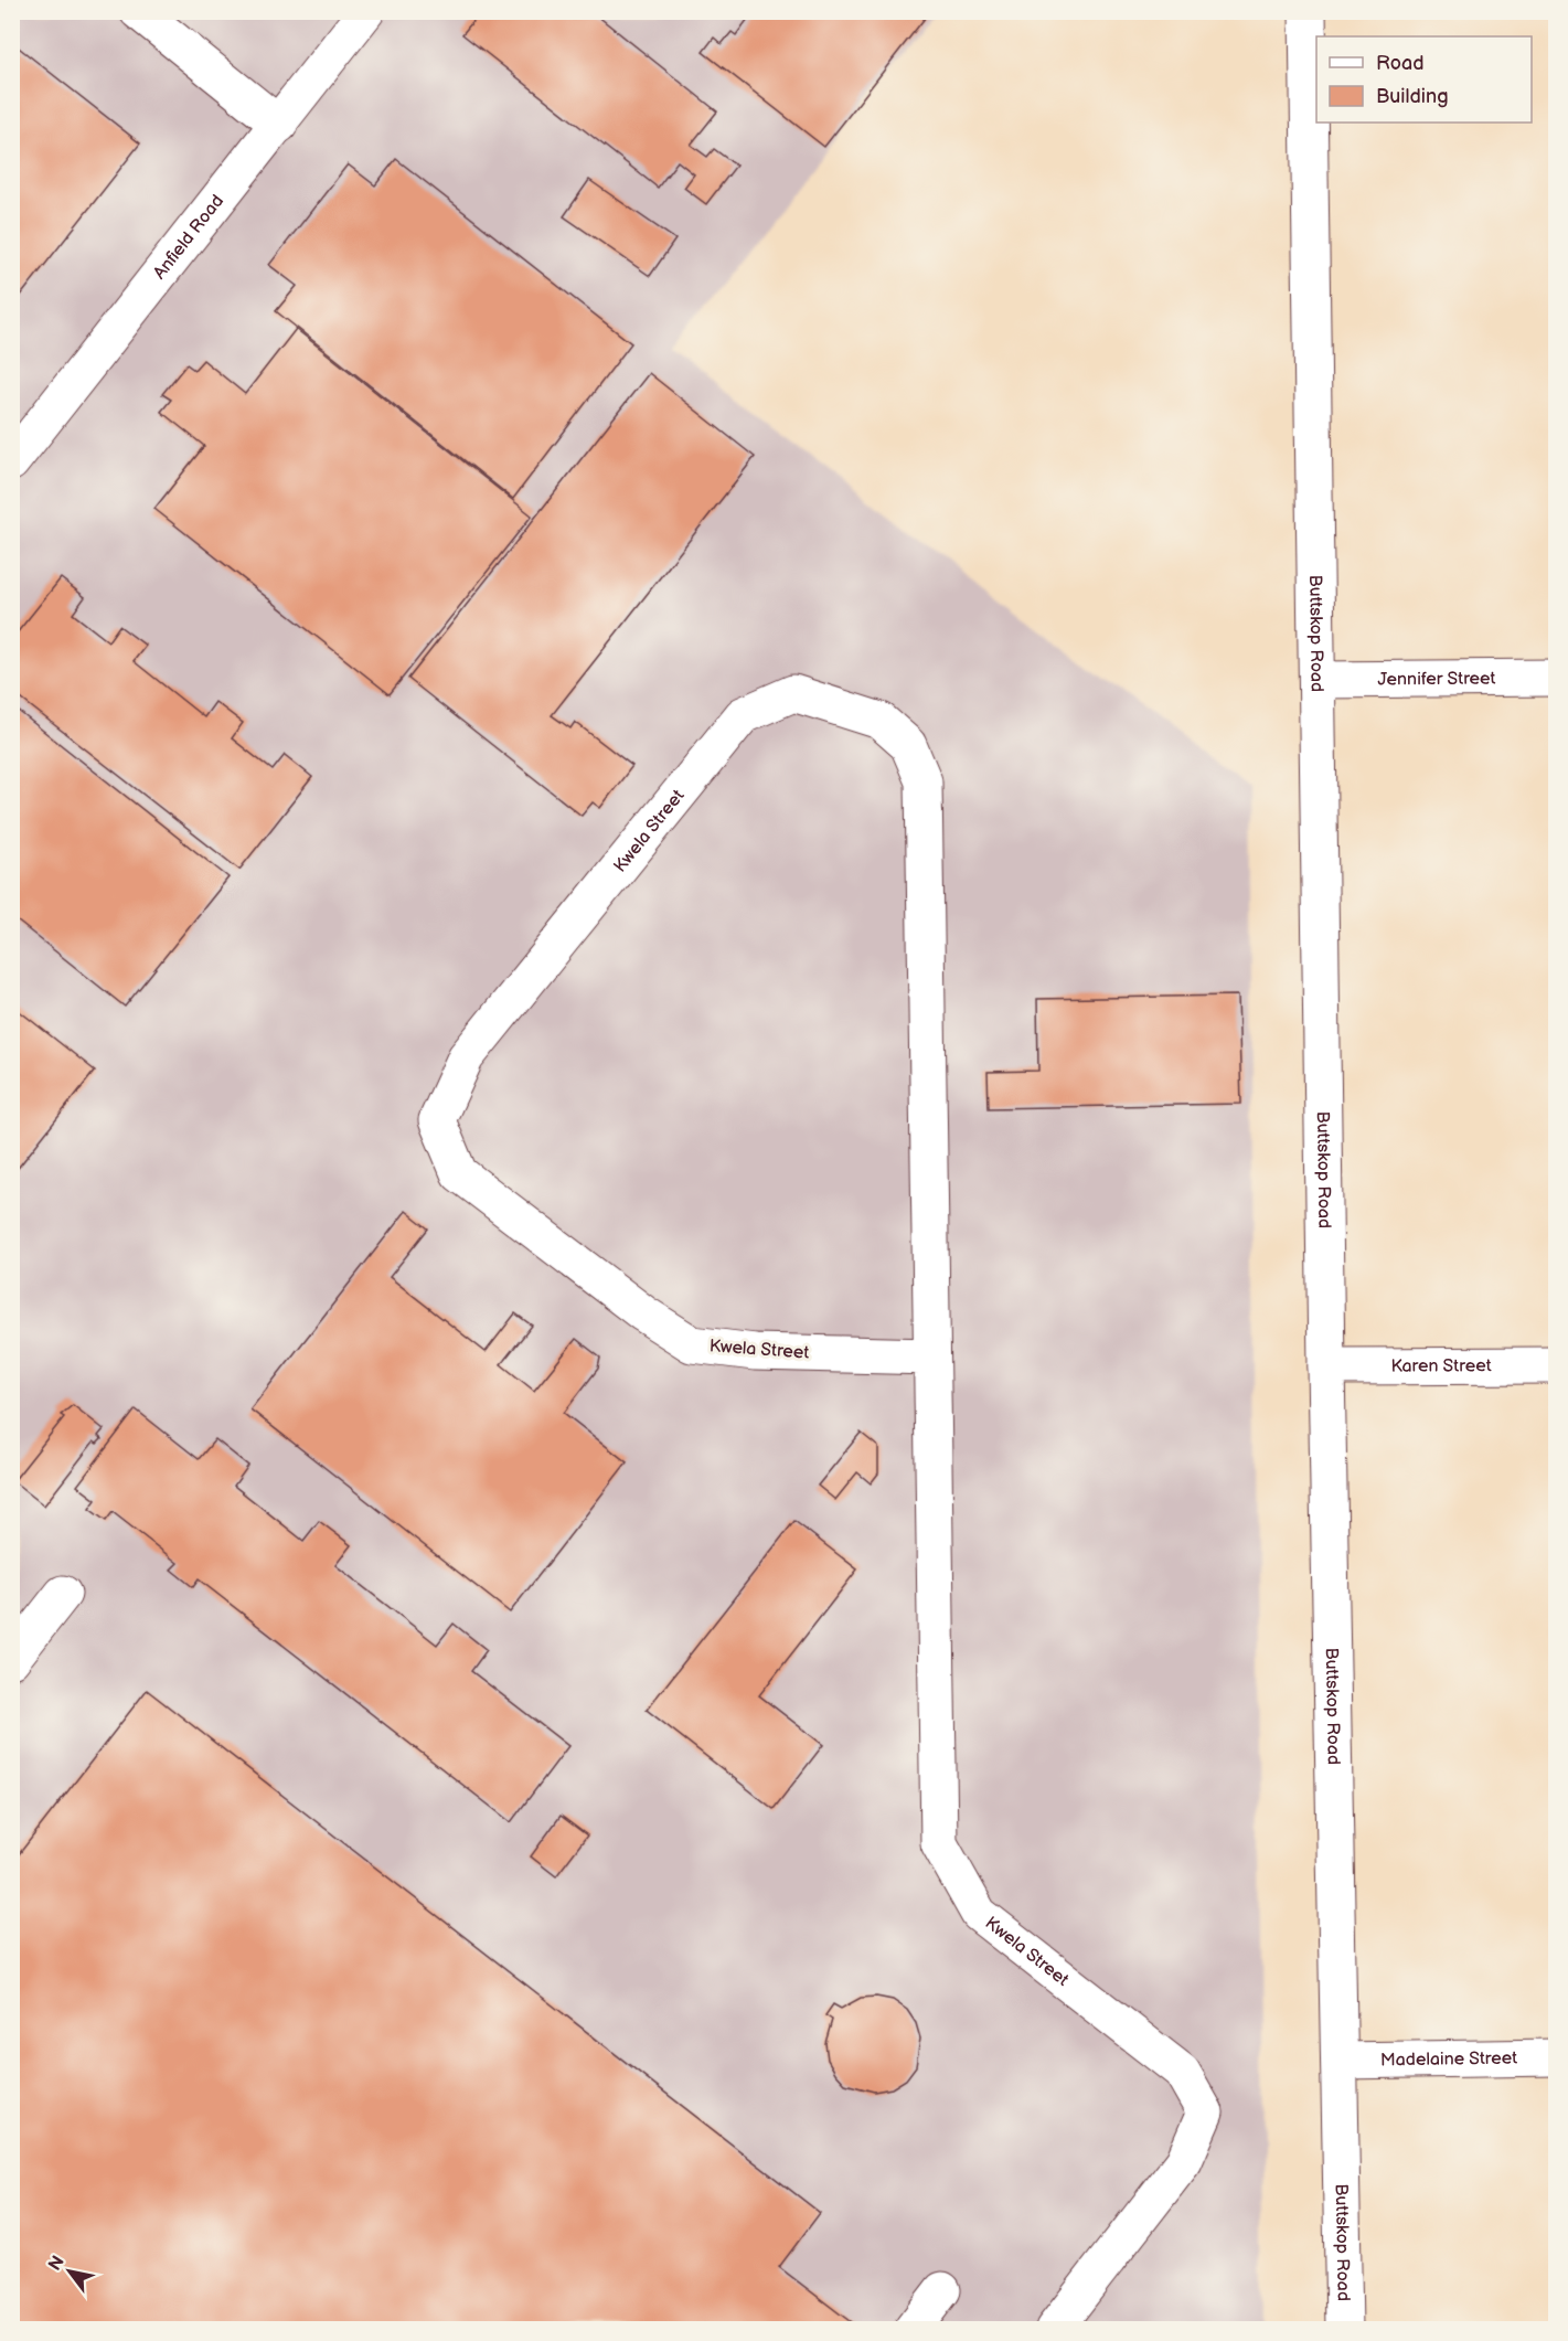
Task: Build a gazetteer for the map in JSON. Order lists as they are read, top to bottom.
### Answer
{
  "streets": {
    "street": [
      "Anfield Road",
      "Buttskop Road",
      "Jennifer Street",
      "Kwela Street",
      "Karen Street",
      "Madelaine Street"
    ]
  },
  "crossings": [
    ["Buttskop Road", "Jennifer Street"],
    ["Buttskop Road", "Karen Street"],
    ["Buttskop Road", "Madelaine Street"]
  ],
  "legend": ["Road", "Building"],
  "north": "top left"
}
